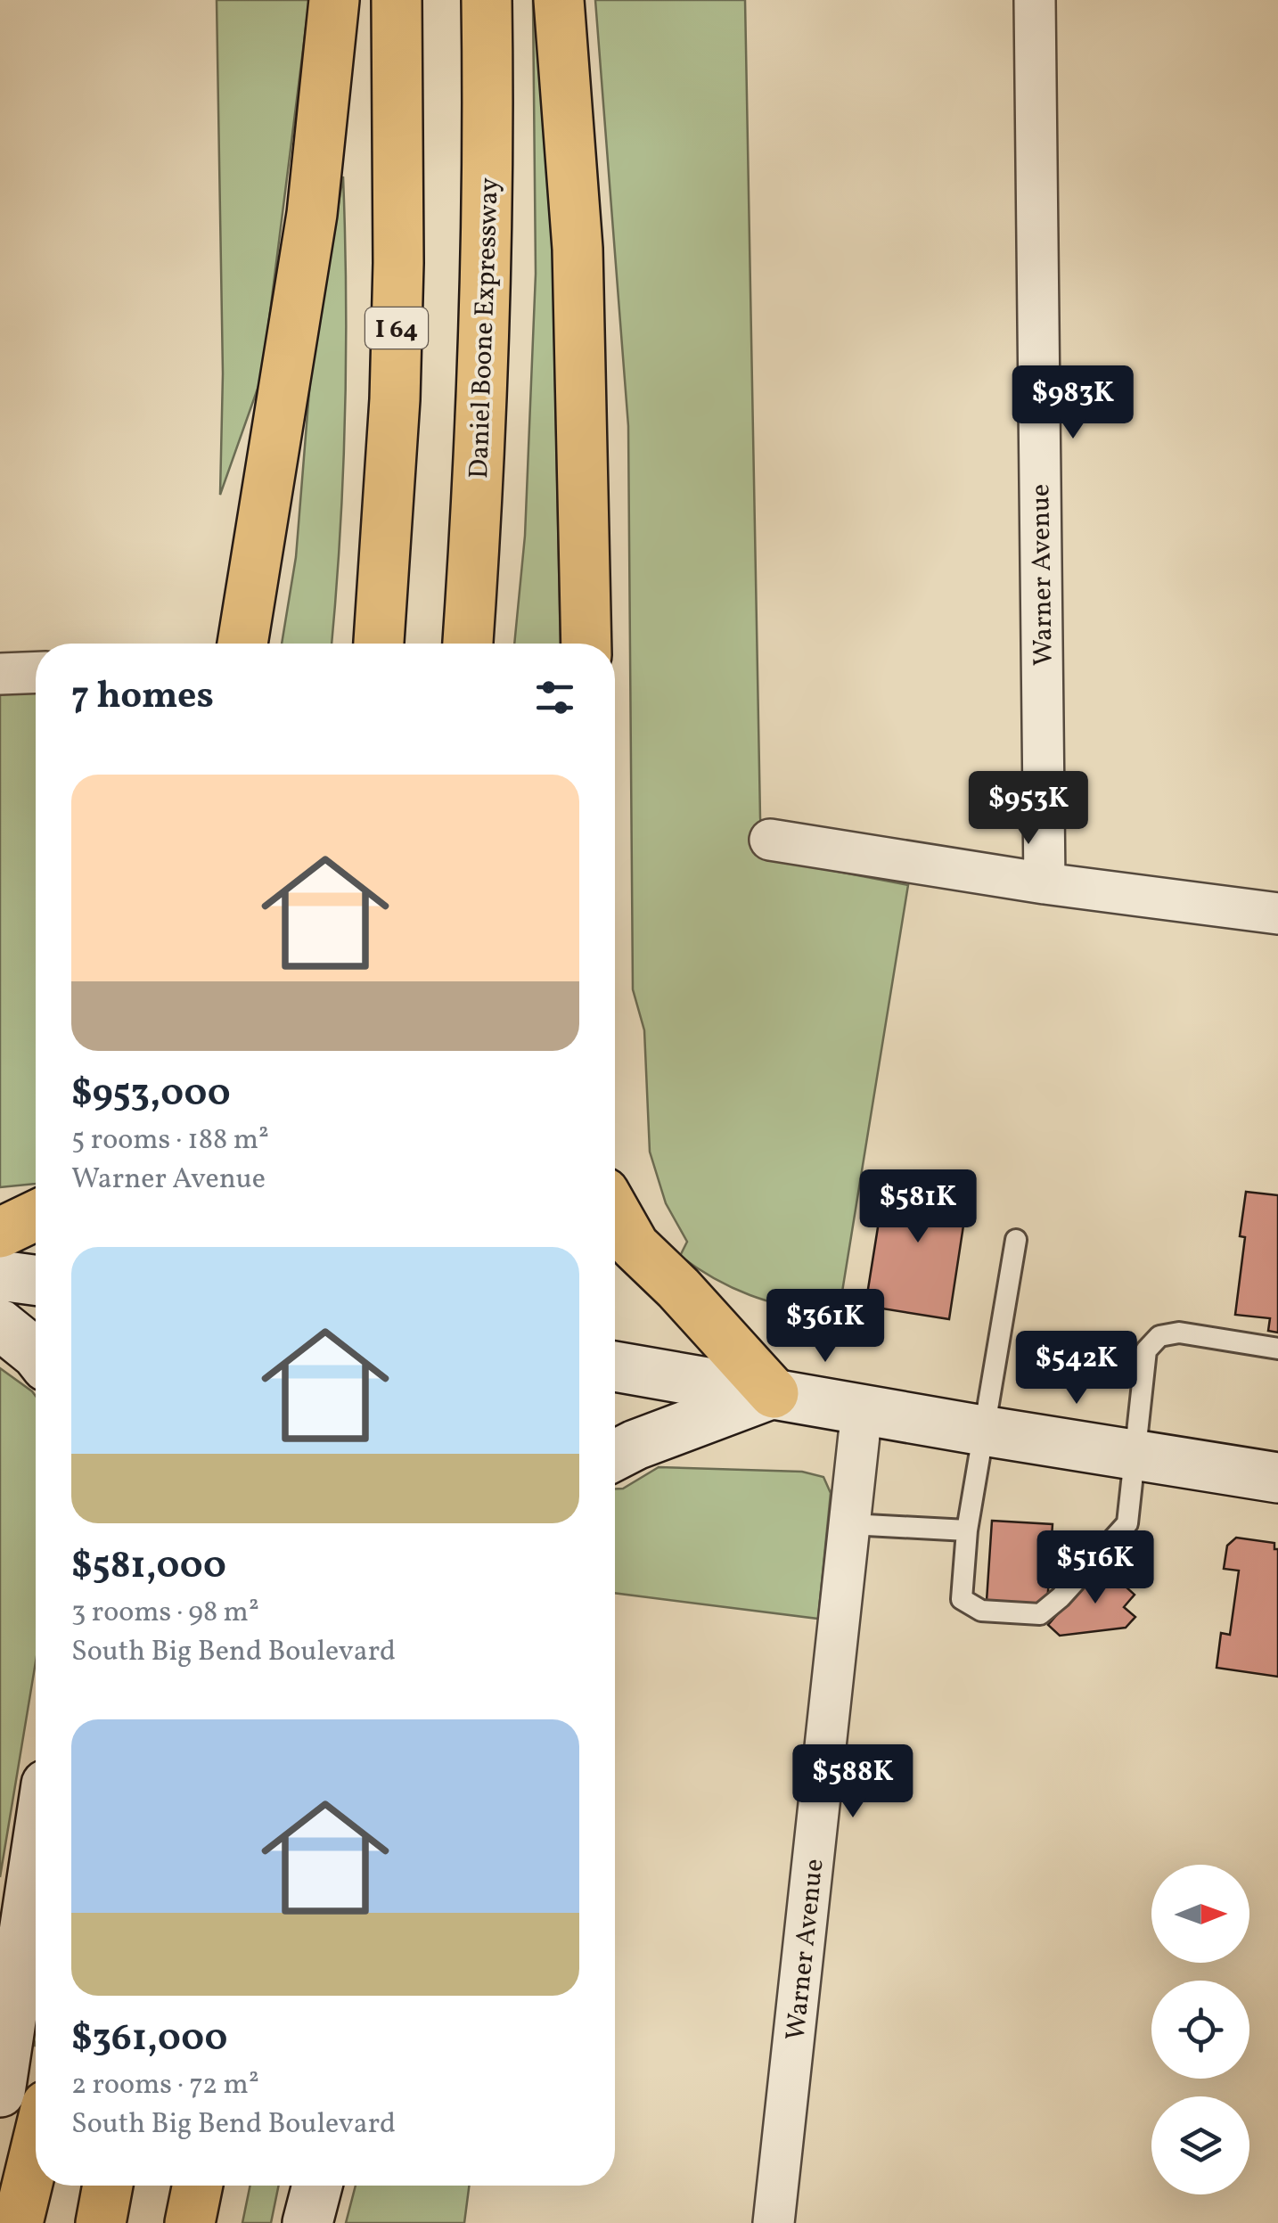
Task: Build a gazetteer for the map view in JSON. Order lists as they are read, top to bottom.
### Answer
{
  "streets": {
    "highway": ["I 64", "Daniel Boone Expressway"],
    "street": ["Warner Avenue"]
  },
  "north": "right",
  "page": {
    "price": [
      "$983K",
      "$953K",
      "$581K",
      "$361K",
      "$542K",
      "$516K",
      "$588K"
    ],
    "heading": "7 homes",
    "list": [
      {
        "name": "$953,000",
        "note": "5 rooms · 188 m² · Warner Avenue"
      },
      {
        "name": "$581,000",
        "note": "3 rooms · 98 m² · South Big Bend Boulevard"
      },
      {
        "name": "$361,000",
        "note": "2 rooms · 72 m² · South Big Bend Boulevard"
      }
    ]
  }
}
